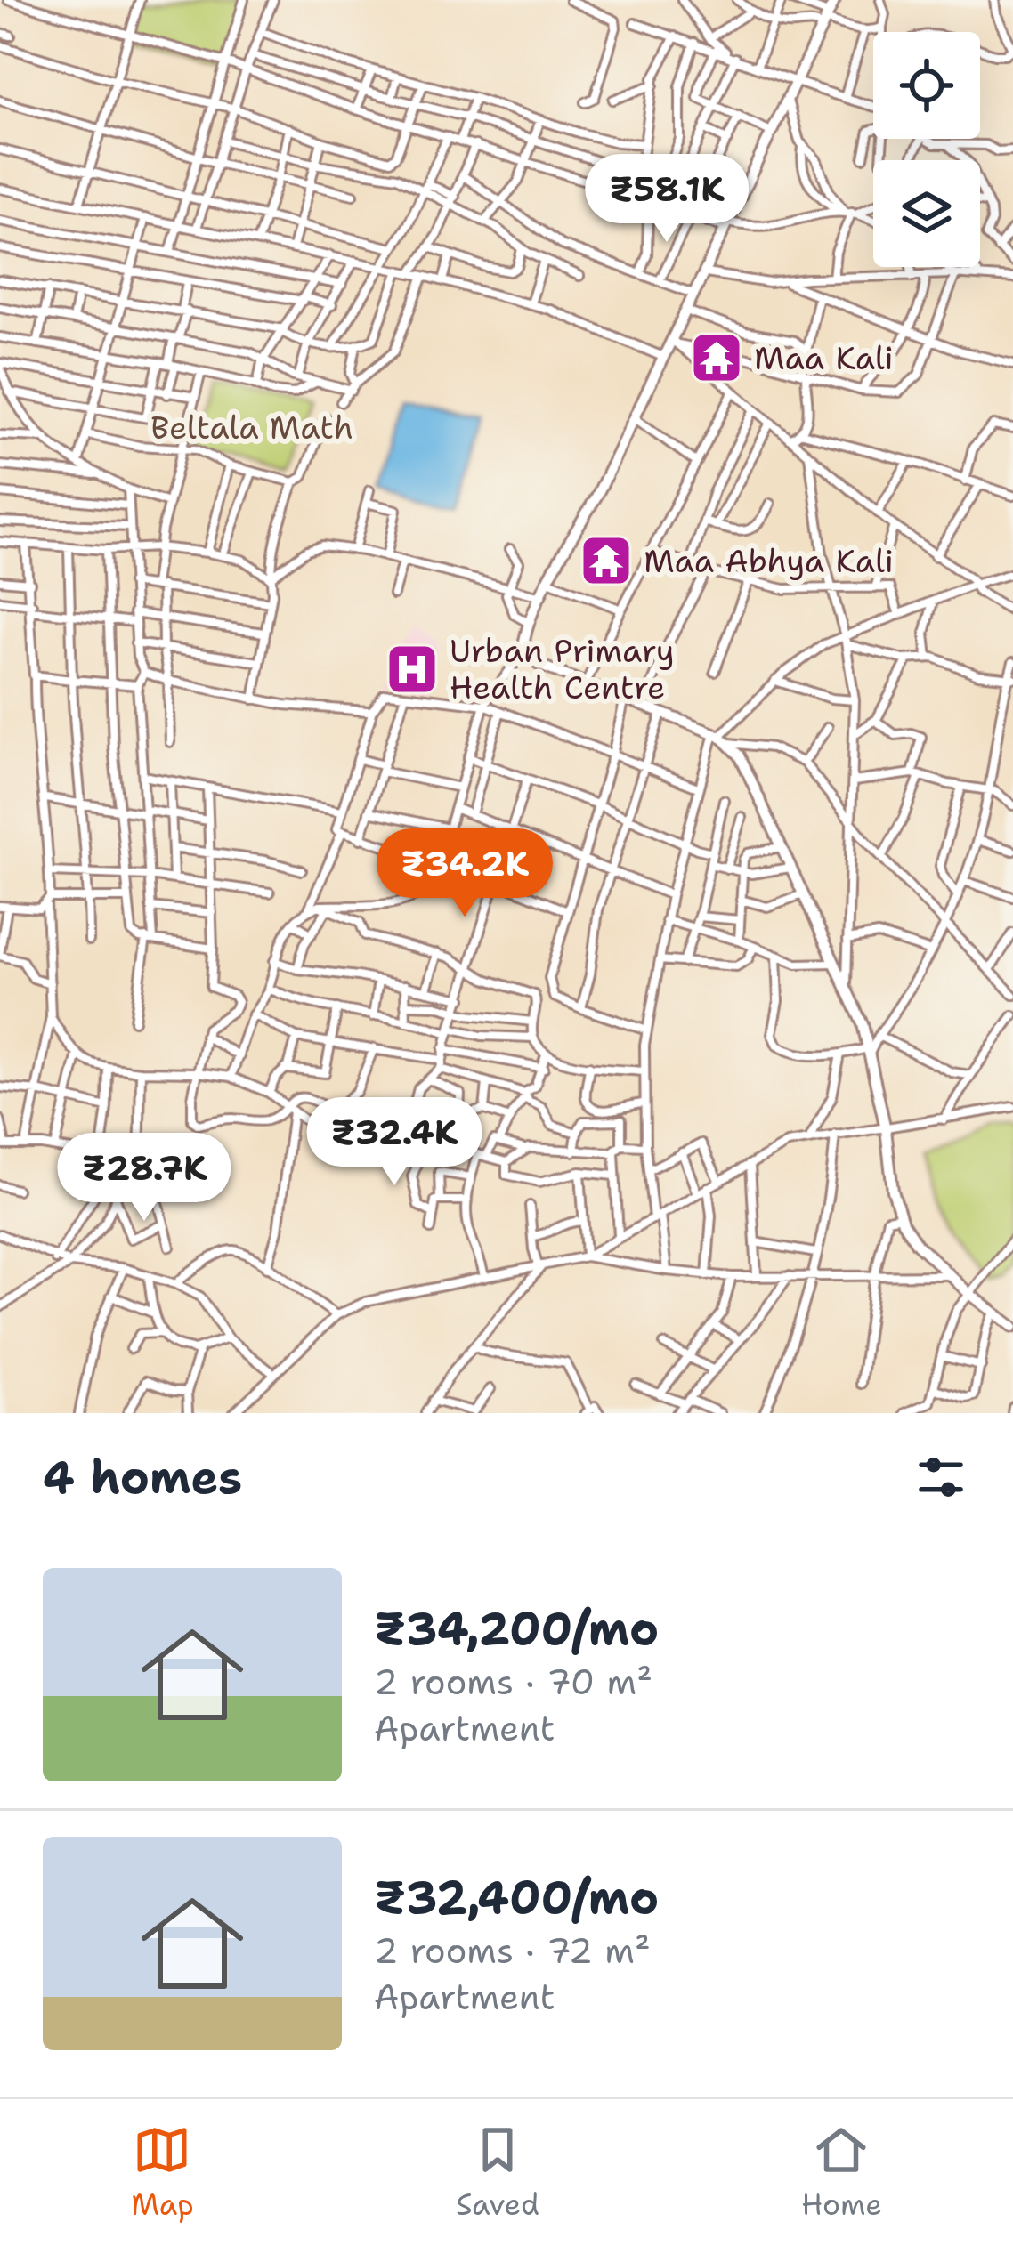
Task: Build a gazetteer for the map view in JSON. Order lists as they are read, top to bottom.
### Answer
{
  "parks": ["Beltala Math"],
  "places": {
    "temple": ["Maa Kali", "Maa Abhya Kali"],
    "hospital": ["Urban Primary Health Centre"]
  },
  "page": {
    "price": [
      "₹58.1K",
      "₹34.2K",
      "₹32.4K",
      "₹28.7K"
    ],
    "heading": "4 homes",
    "list": [
      {
        "name": "₹34,200/mo",
        "note": "2 rooms · 70 m² · Apartment"
      },
      {
        "name": "₹32,400/mo",
        "note": "2 rooms · 72 m² · Apartment"
      }
    ],
    "tabs": ["Map", "Saved", "Home"]
  }
}
